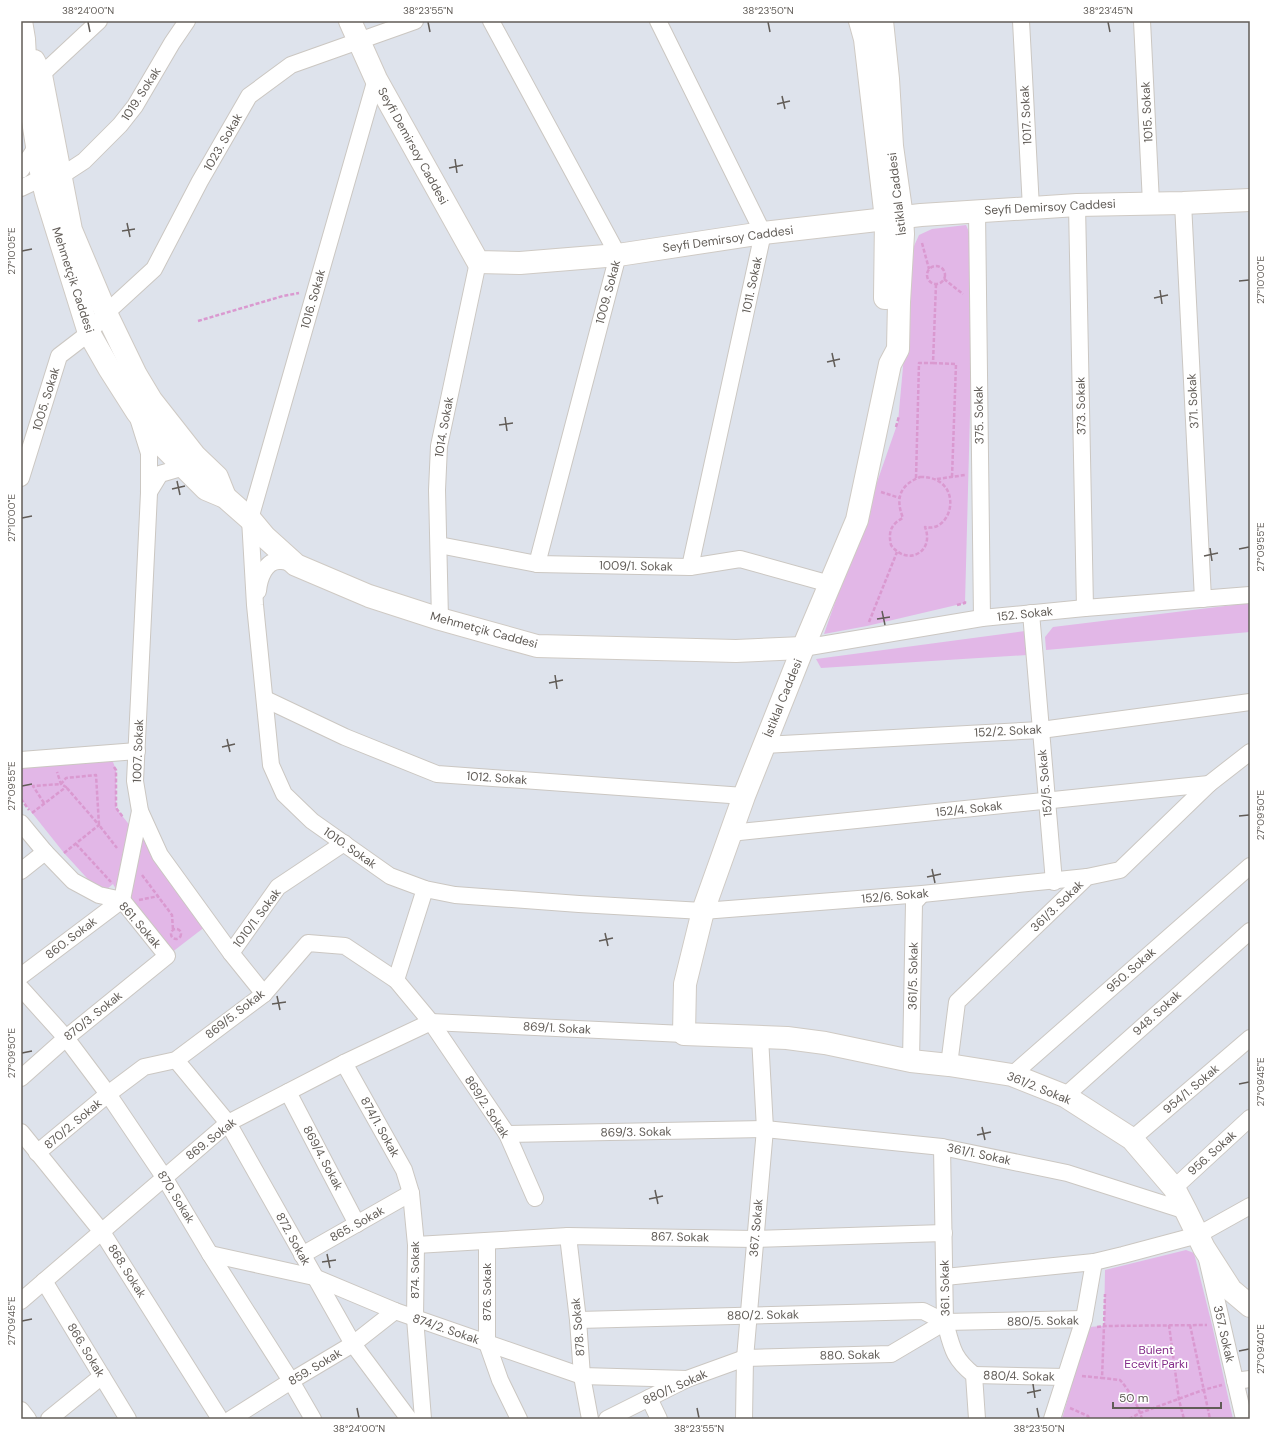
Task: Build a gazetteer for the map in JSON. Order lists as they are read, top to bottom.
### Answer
{
  "streets": {
    "main road": [
      "Seyfi Demirsoy Caddesi",
      "İstiklal Caddesi",
      "Mehmetçik Caddesi",
      "361/2. Sokak"
    ],
    "street": [
      "1019. Sokak",
      "1015. Sokak",
      "1017. Sokak",
      "1023. Sokak",
      "1011. Sokak",
      "1009. Sokak",
      "1016. Sokak",
      "1005. Sokak",
      "371. Sokak",
      "373. Sokak",
      "375. Sokak",
      "1014. Sokak",
      "1009/1. Sokak",
      "152. Sokak",
      "152/2. Sokak",
      "1007. Sokak",
      "1012. Sokak",
      "152/5. Sokak",
      "152/4. Sokak",
      "1010. Sokak",
      "152/6. Sokak",
      "361/3. Sokak",
      "1010/1. Sokak",
      "861. Sokak",
      "860. Sokak",
      "950. Sokak",
      "361/5. Sokak",
      "948. Sokak",
      "869/5. Sokak",
      "870/3. Sokak",
      "869/1. Sokak",
      "954/1. Sokak",
      "869/2. Sokak",
      "870/2. Sokak",
      "874/1. Sokak",
      "869/3. Sokak",
      "869. Sokak",
      "956. Sokak",
      "361/1. Sokak",
      "869/4. Sokak",
      "870. Sokak",
      "865. Sokak",
      "367. Sokak",
      "867. Sokak",
      "872. Sokak",
      "874. Sokak",
      "868. Sokak",
      "361. Sokak",
      "876. Sokak",
      "880/2. Sokak",
      "880/5. Sokak",
      "878. Sokak",
      "874/2. Sokak",
      "357. Sokak",
      "866. Sokak",
      "880. Sokak",
      "859. Sokak",
      "880/4. Sokak",
      "880/1. Sokak"
    ]
  },
  "crossings": [
    ["1019. Sokak", "Mehmetçik Caddesi"],
    ["1015. Sokak", "Seyfi Demirsoy Caddesi"],
    ["1017. Sokak", "Seyfi Demirsoy Caddesi"],
    ["1023. Sokak", "Seyfi Demirsoy Caddesi"],
    ["1023. Sokak", "Mehmetçik Caddesi"],
    ["1023. Sokak", "1005. Sokak"],
    ["Seyfi Demirsoy Caddesi", "İstiklal Caddesi"],
    ["Seyfi Demirsoy Caddesi", "1011. Sokak"],
    ["Seyfi Demirsoy Caddesi", "1009. Sokak"],
    ["Seyfi Demirsoy Caddesi", "1016. Sokak"],
    ["Seyfi Demirsoy Caddesi", "371. Sokak"],
    ["Seyfi Demirsoy Caddesi", "373. Sokak"],
    ["Seyfi Demirsoy Caddesi", "375. Sokak"],
    ["Seyfi Demirsoy Caddesi", "1014. Sokak"],
    ["İstiklal Caddesi", "Mehmetçik Caddesi"],
    ["İstiklal Caddesi", "1009/1. Sokak"],
    ["İstiklal Caddesi", "152. Sokak"],
    ["İstiklal Caddesi", "152/2. Sokak"],
    ["İstiklal Caddesi", "1012. Sokak"],
    ["İstiklal Caddesi", "152/4. Sokak"],
    ["İstiklal Caddesi", "1010. Sokak"],
    ["İstiklal Caddesi", "152/6. Sokak"],
    ["İstiklal Caddesi", "869/1. Sokak"],
    ["İstiklal Caddesi", "361/2. Sokak"],
    ["Mehmetçik Caddesi", "1016. Sokak"],
    ["Mehmetçik Caddesi", "1005. Sokak"],
    ["Mehmetçik Caddesi", "1014. Sokak"],
    ["Mehmetçik Caddesi", "152. Sokak"],
    ["Mehmetçik Caddesi", "1007. Sokak"],
    ["Mehmetçik Caddesi", "1010. Sokak"],
    ["1011. Sokak", "1009/1. Sokak"],
    ["1009. Sokak", "1009/1. Sokak"],
    ["1016. Sokak", "1010. Sokak"],
    ["371. Sokak", "152. Sokak"],
    ["373. Sokak", "152. Sokak"],
    ["375. Sokak", "152. Sokak"],
    ["1014. Sokak", "1009/1. Sokak"],
    ["152. Sokak", "152/5. Sokak"],
    ["152/2. Sokak", "152/5. Sokak"],
    ["1007. Sokak", "1010/1. Sokak"],
    ["1007. Sokak", "869/5. Sokak"],
    ["1012. Sokak", "1010. Sokak"],
    ["152/5. Sokak", "152/4. Sokak"],
    ["152/5. Sokak", "152/6. Sokak"],
    ["152/4. Sokak", "361/3. Sokak"],
    ["1010. Sokak", "152/6. Sokak"],
    ["1010. Sokak", "1010/1. Sokak"],
    ["152/6. Sokak", "361/3. Sokak"],
    ["152/6. Sokak", "361/5. Sokak"],
    ["361/3. Sokak", "361/2. Sokak"],
    ["861. Sokak", "860. Sokak"],
    ["861. Sokak", "870/3. Sokak"],
    ["950. Sokak", "361/2. Sokak"],
    ["361/5. Sokak", "361/2. Sokak"],
    ["948. Sokak", "361/2. Sokak"],
    ["869/5. Sokak", "869/1. Sokak"],
    ["869/5. Sokak", "869/2. Sokak"],
    ["869/5. Sokak", "870/2. Sokak"],
    ["869/5. Sokak", "869. Sokak"],
    ["869/5. Sokak", "870. Sokak"],
    ["869/5. Sokak", "872. Sokak"],
    ["870/3. Sokak", "870. Sokak"],
    ["869/1. Sokak", "361/2. Sokak"],
    ["869/1. Sokak", "869/2. Sokak"],
    ["869/1. Sokak", "869. Sokak"],
    ["361/2. Sokak", "954/1. Sokak"],
    ["361/2. Sokak", "956. Sokak"],
    ["361/2. Sokak", "361/1. Sokak"],
    ["361/2. Sokak", "367. Sokak"],
    ["361/2. Sokak", "357. Sokak"],
    ["869/2. Sokak", "869/3. Sokak"],
    ["869/2. Sokak", "869. Sokak"],
    ["870/2. Sokak", "870. Sokak"],
    ["870/2. Sokak", "868. Sokak"],
    ["874/1. Sokak", "869. Sokak"],
    ["874/1. Sokak", "865. Sokak"],
    ["874/1. Sokak", "874. Sokak"],
    ["869/3. Sokak", "361/1. Sokak"],
    ["869/3. Sokak", "367. Sokak"],
    ["869. Sokak", "869/4. Sokak"],
    ["869. Sokak", "870. Sokak"],
    ["869. Sokak", "872. Sokak"],
    ["869. Sokak", "868. Sokak"],
    ["869. Sokak", "866. Sokak"],
    ["361/1. Sokak", "367. Sokak"],
    ["361/1. Sokak", "361. Sokak"],
    ["869/4. Sokak", "865. Sokak"],
    ["870. Sokak", "874/2. Sokak"],
    ["870. Sokak", "859. Sokak"],
    ["865. Sokak", "872. Sokak"],
    ["865. Sokak", "874. Sokak"],
    ["367. Sokak", "867. Sokak"],
    ["367. Sokak", "880/2. Sokak"],
    ["367. Sokak", "880. Sokak"],
    ["367. Sokak", "880/1. Sokak"],
    ["867. Sokak", "874. Sokak"],
    ["867. Sokak", "361. Sokak"],
    ["867. Sokak", "876. Sokak"],
    ["867. Sokak", "878. Sokak"],
    ["872. Sokak", "874/2. Sokak"],
    ["872. Sokak", "859. Sokak"],
    ["874. Sokak", "874/2. Sokak"],
    ["361. Sokak", "880/2. Sokak"],
    ["361. Sokak", "880/5. Sokak"],
    ["361. Sokak", "880. Sokak"],
    ["361. Sokak", "880/4. Sokak"],
    ["876. Sokak", "874/2. Sokak"],
    ["880/2. Sokak", "880/5. Sokak"],
    ["880/2. Sokak", "878. Sokak"],
    ["880/2. Sokak", "880. Sokak"],
    ["880/5. Sokak", "880. Sokak"],
    ["880/5. Sokak", "880/4. Sokak"],
    ["878. Sokak", "874/2. Sokak"],
    ["874/2. Sokak", "859. Sokak"],
    ["874/2. Sokak", "880/1. Sokak"],
    ["880. Sokak", "880/1. Sokak"]
  ],
  "parks": ["Bülent Ecevit Parkı"],
  "scale_bar": "50 m",
  "coordinates": [
    "38°24'00\"N",
    "38°23'55\"N",
    "38°23'50\"N",
    "38°23'45\"N",
    "27°10'05\"E",
    "27°10'00\"E",
    "27°09'55\"E",
    "27°09'50\"E",
    "27°09'45\"E",
    "27°09'40\"E"
  ]
}
